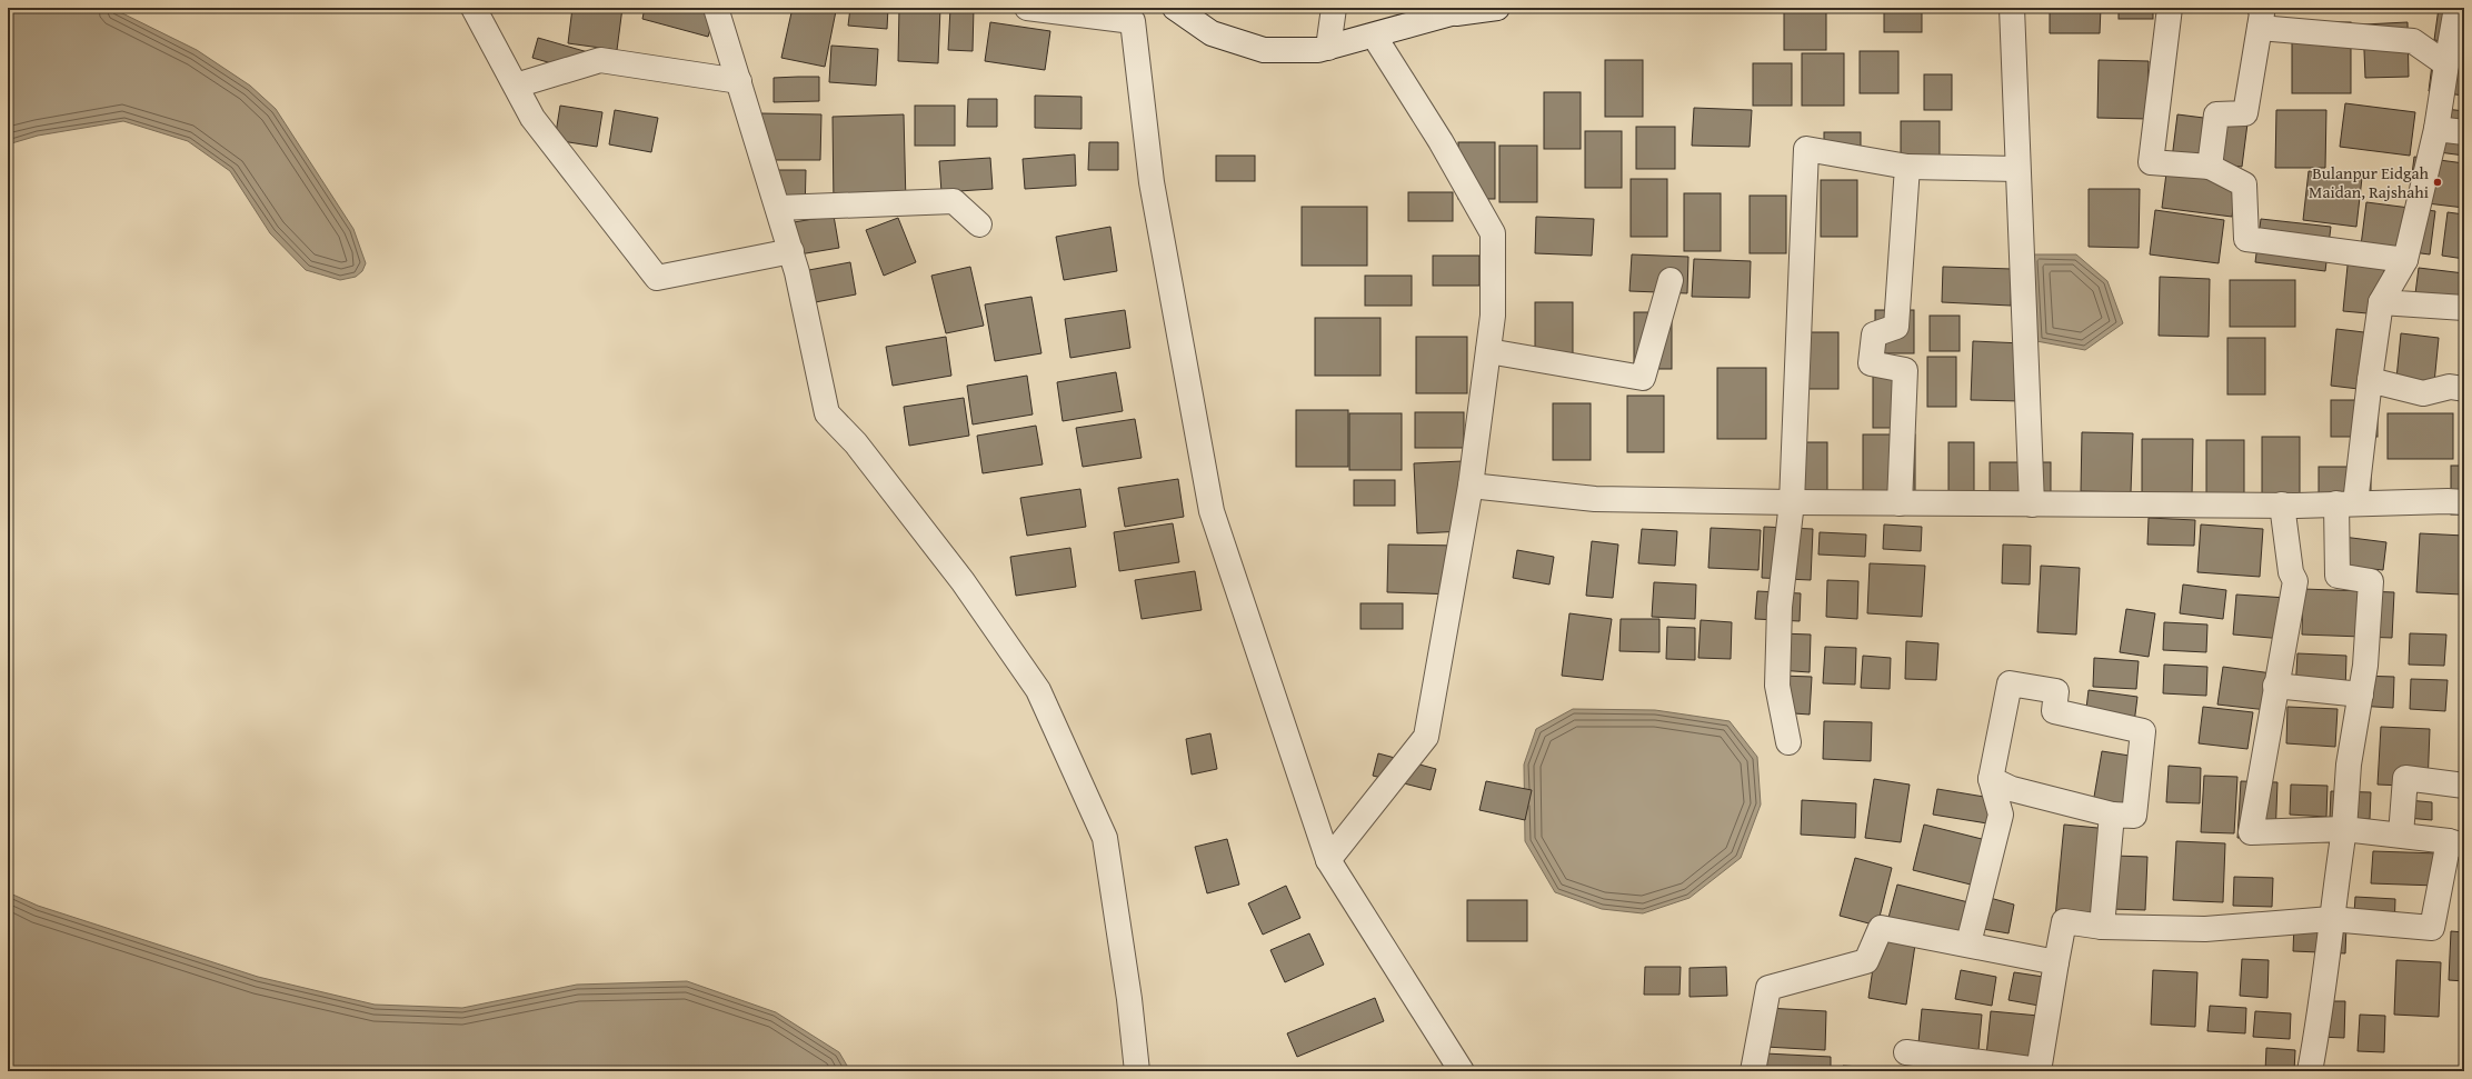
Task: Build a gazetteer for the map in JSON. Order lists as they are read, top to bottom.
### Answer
{
  "places": ["Bulanpur Eidgah Maidan, Rajshahi"]
}
